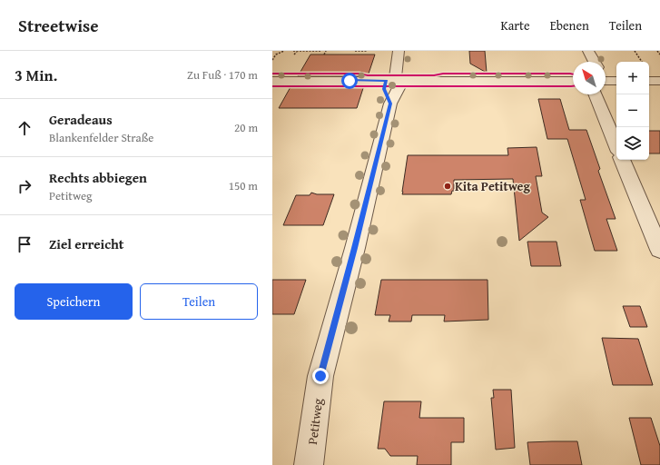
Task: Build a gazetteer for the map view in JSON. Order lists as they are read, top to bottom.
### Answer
{
  "streets": {
    "street": ["Petitweg"]
  },
  "places": ["Kita Petitweg"],
  "north": "top left",
  "page": {
    "header": "Streetwise",
    "nav": ["Karte", "Ebenen", "Teilen"],
    "heading": ["3 Min.", "Zu Fuß · 170 m"],
    "map_buttons": ["+", "−"],
    "list": [
      ["Geradeaus", "Blankenfelder Straße", "20 m"],
      ["Rechts abbiegen", "Petitweg", "150 m"],
      "Ziel erreicht"
    ],
    "buttons": ["Speichern", "Teilen"]
  }
}
